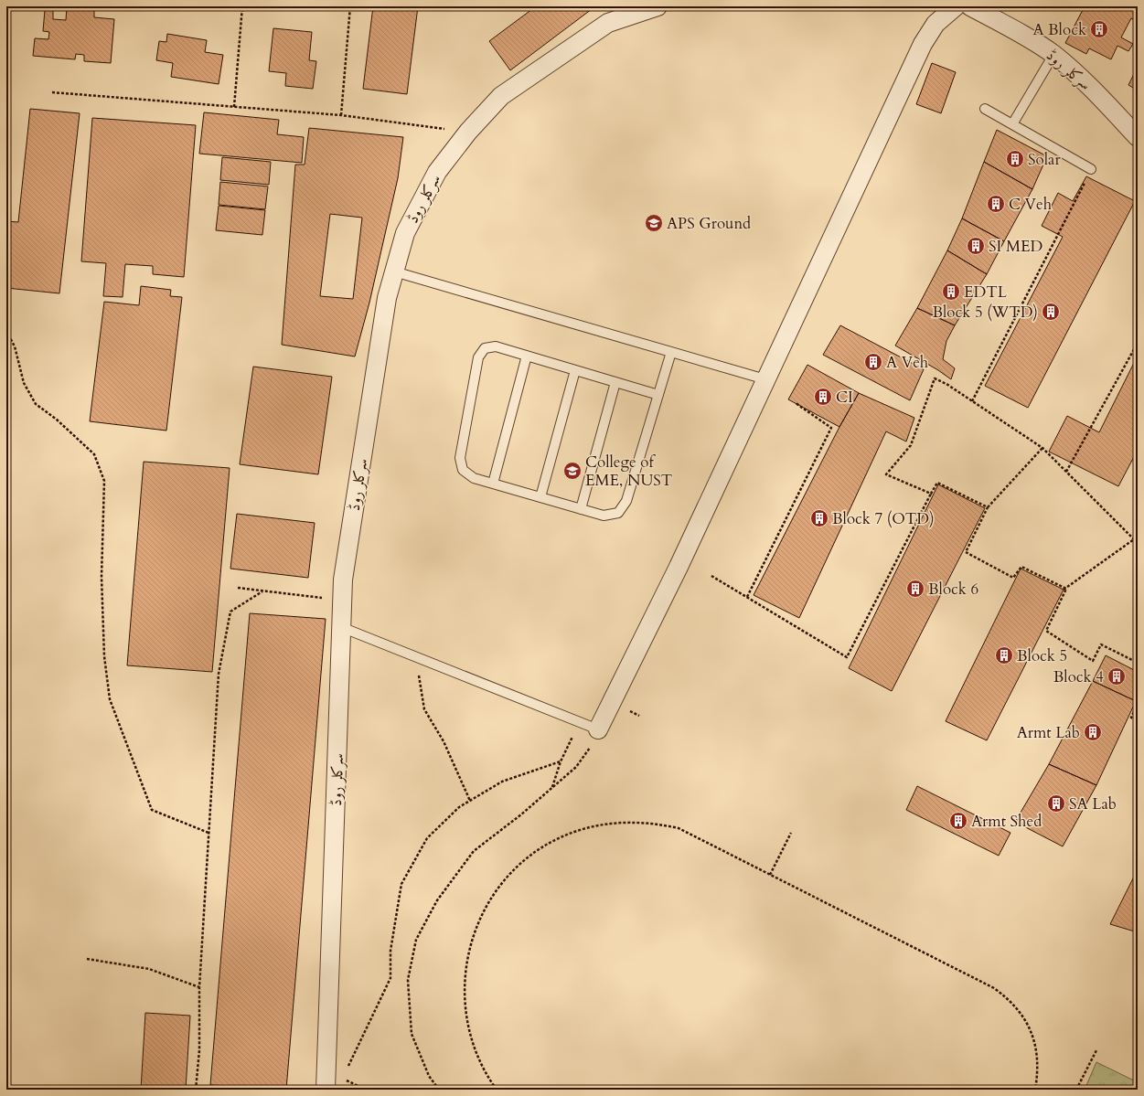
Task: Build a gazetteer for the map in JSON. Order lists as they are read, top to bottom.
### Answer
{
  "streets": {
    "street": ["سرکلر روڈ"]
  },
  "places": {
    "building": [
      "A Block",
      "Solar",
      "C Veh",
      "SI MED",
      "EDTL",
      "Block 5 (WTD)",
      "A Veh",
      "CI",
      "Block 7 (OTD)",
      "Block 6",
      "Block 5",
      "Block 4",
      "Armt Lab",
      "SA Lab",
      "Armt Shed"
    ],
    "school or university": ["APS Ground", "College of EME, NUST"]
  }
}
